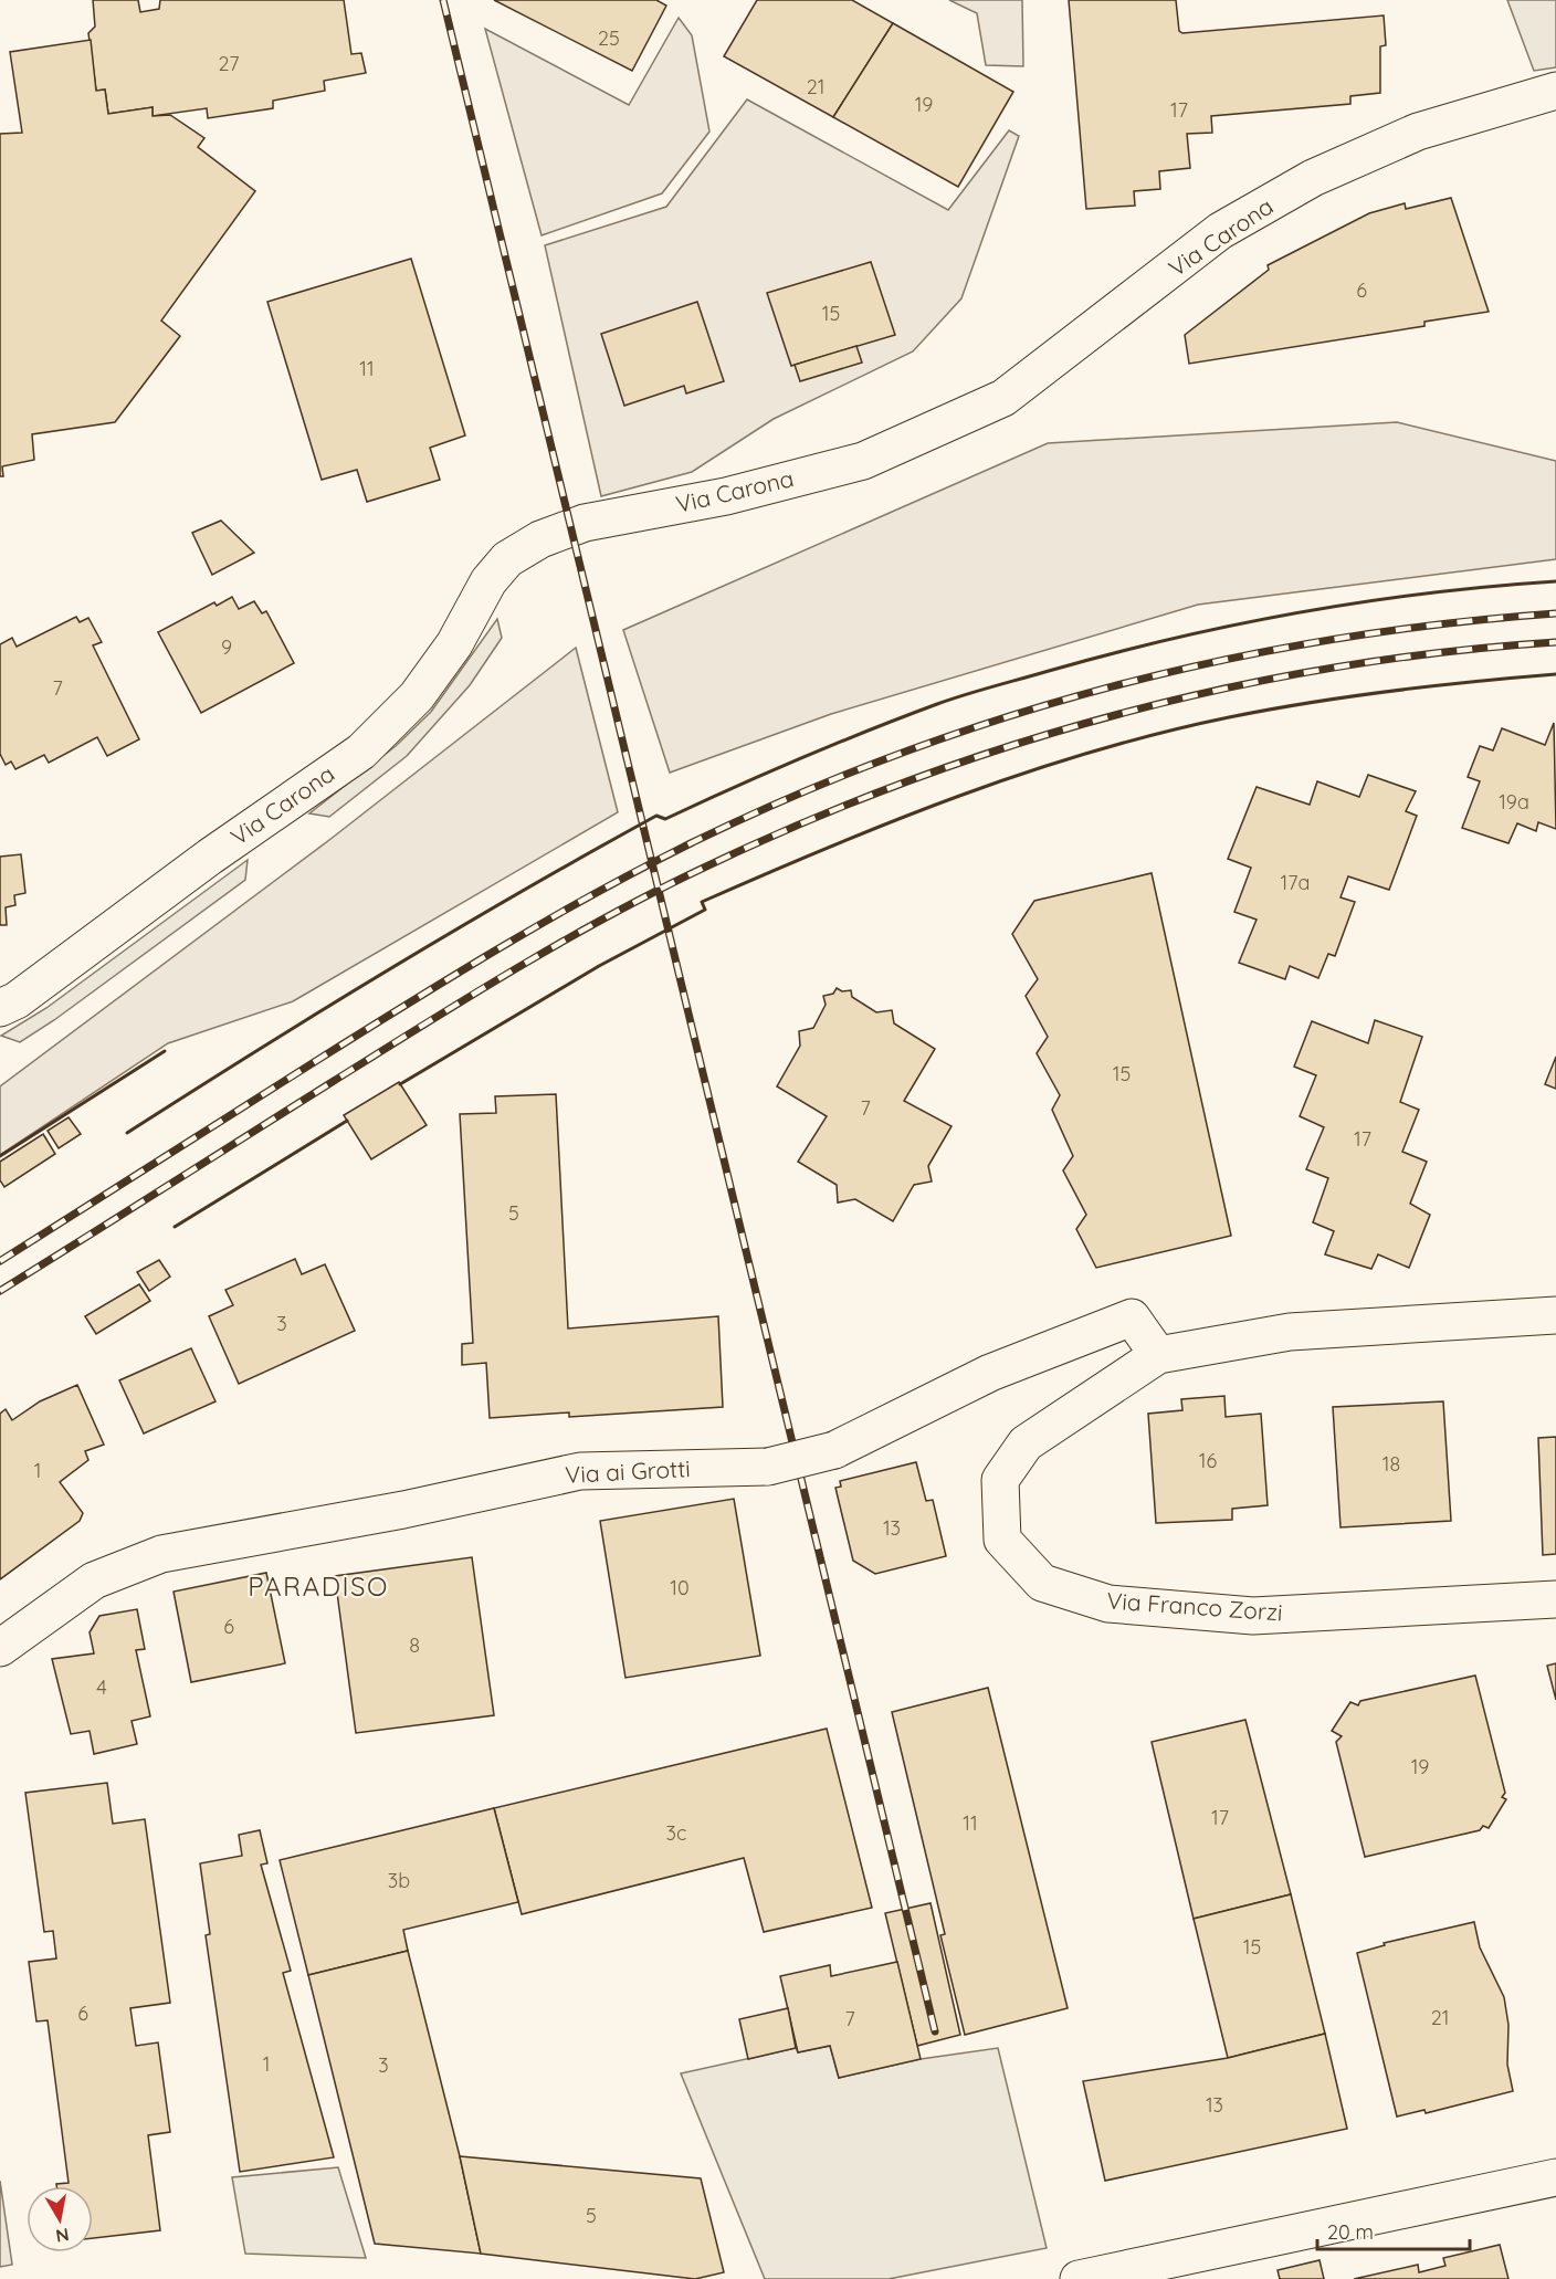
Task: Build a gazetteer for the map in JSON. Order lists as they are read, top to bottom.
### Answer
{
  "streets": {
    "street": ["Via Carona", "Via ai Grotti", "Via Franco Zorzi"]
  },
  "crossings": [
    ["Via ai Grotti", "Via Franco Zorzi"]
  ],
  "districts": ["PARADISO"],
  "house_numbers": [
    "25",
    "27",
    "21",
    "19",
    "17",
    "6",
    "15",
    "11",
    "9",
    "7",
    "19a",
    "17a",
    "15",
    "7",
    "17",
    "5",
    "3",
    "16",
    "18",
    "1",
    "13",
    "10",
    "6",
    "8",
    "4",
    "19",
    "17",
    "11",
    "3c",
    "3b",
    "15",
    "6",
    "21",
    "7",
    "1",
    "3",
    "13",
    "5"
  ],
  "scale_bar": "20 m",
  "north": "bottom"
}
